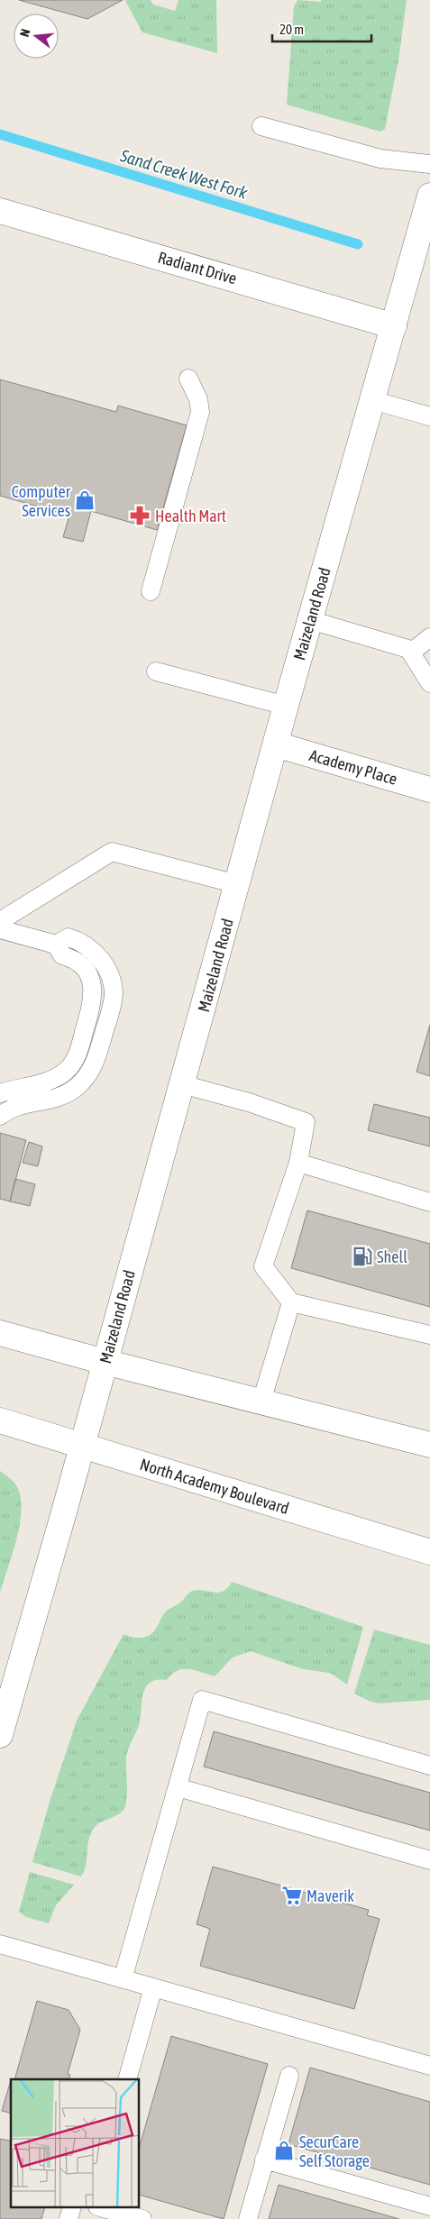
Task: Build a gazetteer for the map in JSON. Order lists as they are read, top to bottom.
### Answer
{
  "streets": {
    "main road": [
      "Radiant Drive",
      "Maizeland Road",
      "Academy Place",
      "North Academy Boulevard"
    ]
  },
  "crossings": [
    ["Radiant Drive", "Maizeland Road"],
    ["Maizeland Road", "Academy Place"],
    ["Maizeland Road", "North Academy Boulevard"]
  ],
  "water": ["Sand Creek West Fork"],
  "places": {
    "shop": ["Computer Services", "SecurCare Self Storage"],
    "pharmacy": ["Health Mart"],
    "fuel station": ["Shell"],
    "supermarket": ["Maverik"]
  },
  "scale_bar": "20 m",
  "north": "left"
}
